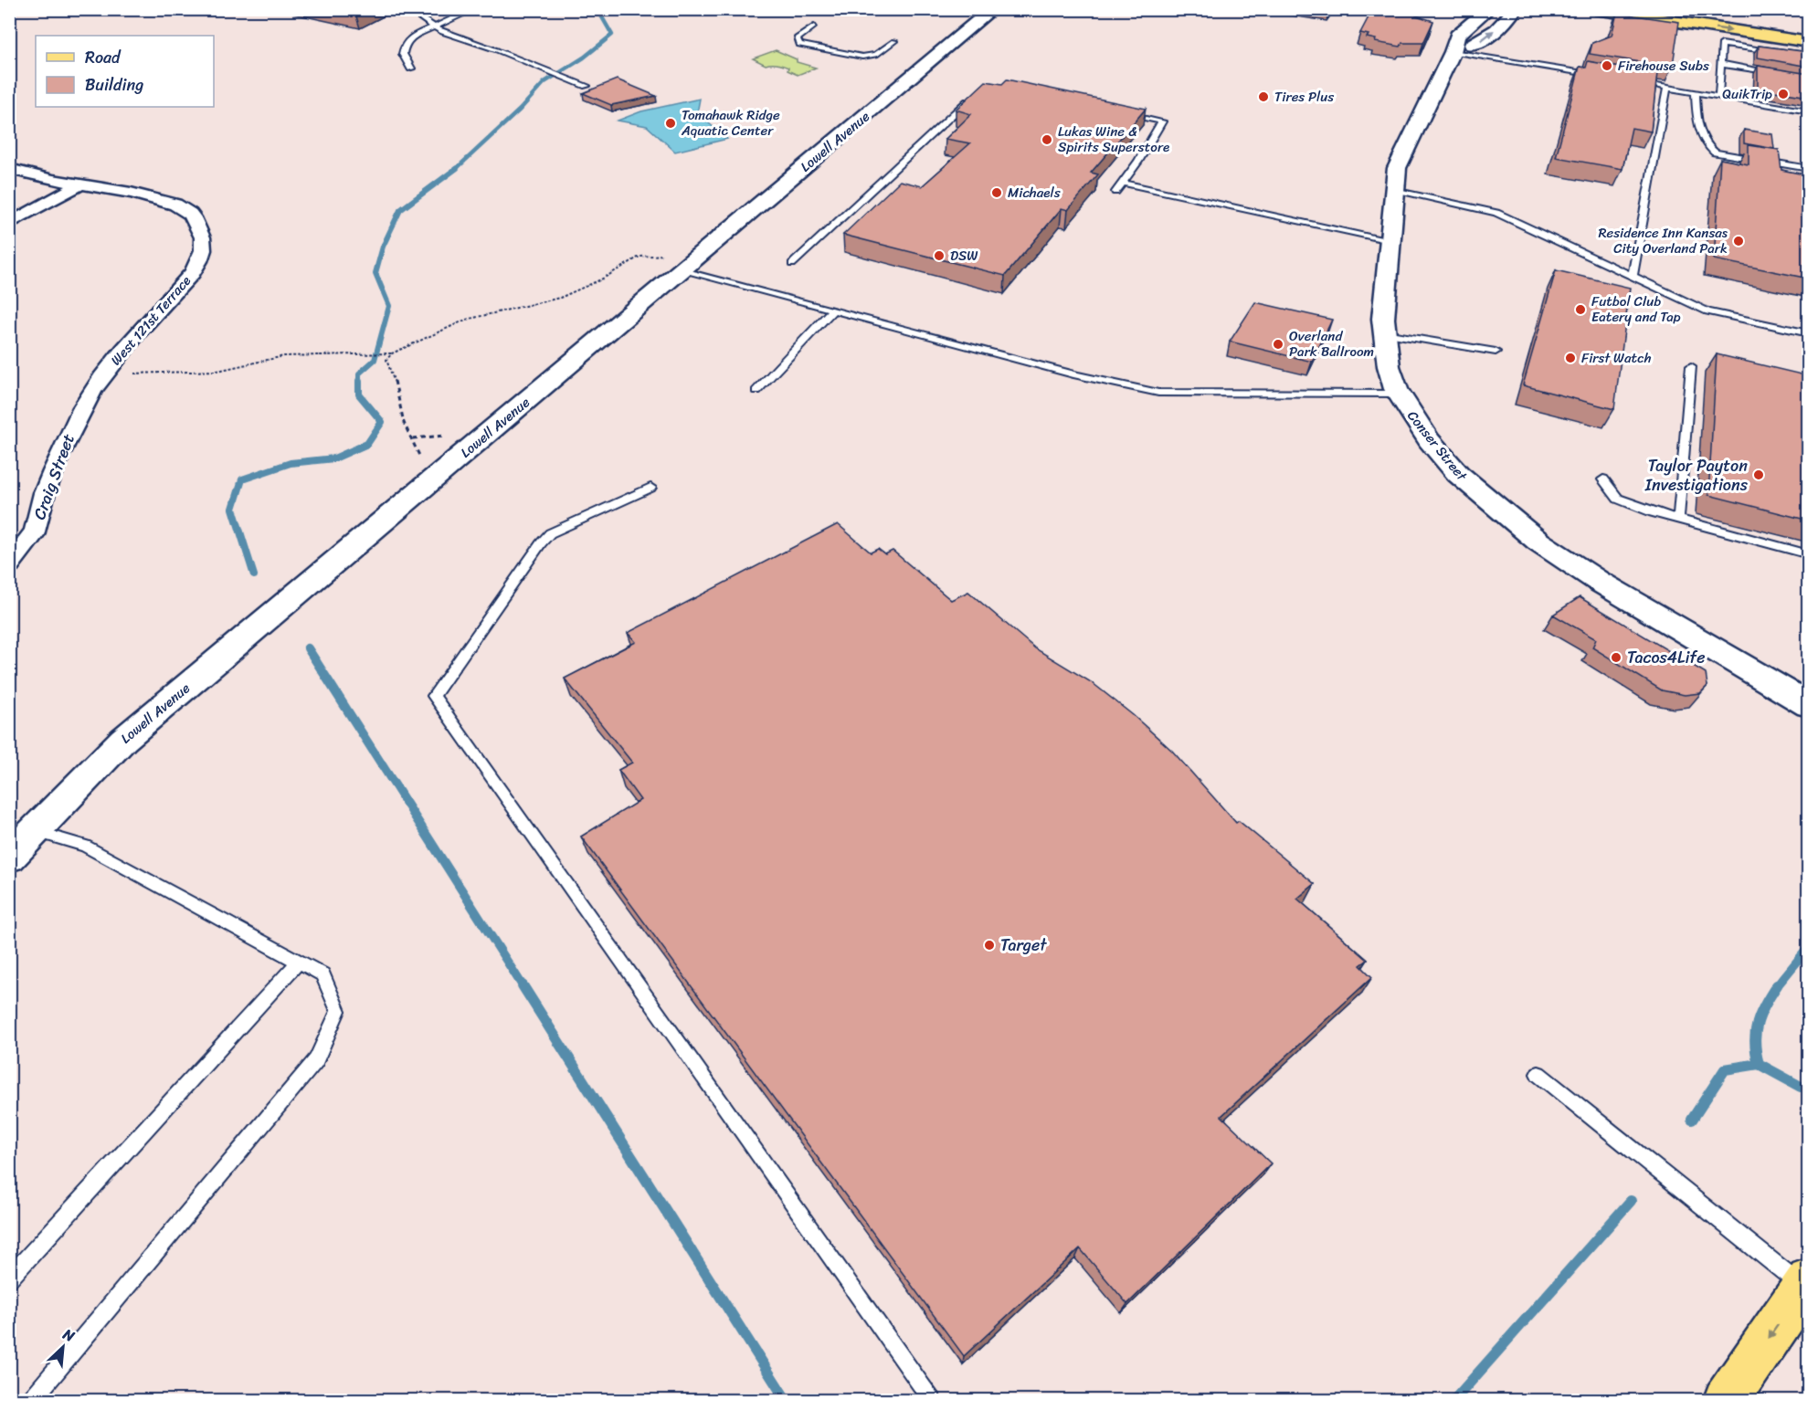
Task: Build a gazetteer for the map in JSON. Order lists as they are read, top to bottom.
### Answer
{
  "streets": {
    "street": [
      "Lowell Avenue",
      "West 121st Terrace",
      "Conser Street",
      "Craig Street"
    ]
  },
  "crossings": [
    ["West 121st Terrace", "Craig Street"]
  ],
  "places": [
    "Firehouse Subs",
    "QuikTrip",
    "Tires Plus",
    "Tomahawk Ridge Aquatic Center",
    "Lukas Wine & Spirits Superstore",
    "Michaels",
    "Residence Inn Kansas City Overland Park",
    "DSW",
    "Futbol Club Eatery and Tap",
    "Overland Park Ballroom",
    "First Watch",
    "Taylor Payton Investigations",
    "Tacos4Life",
    "Target"
  ],
  "legend": ["Road", "Building"],
  "north": "top right"
}
